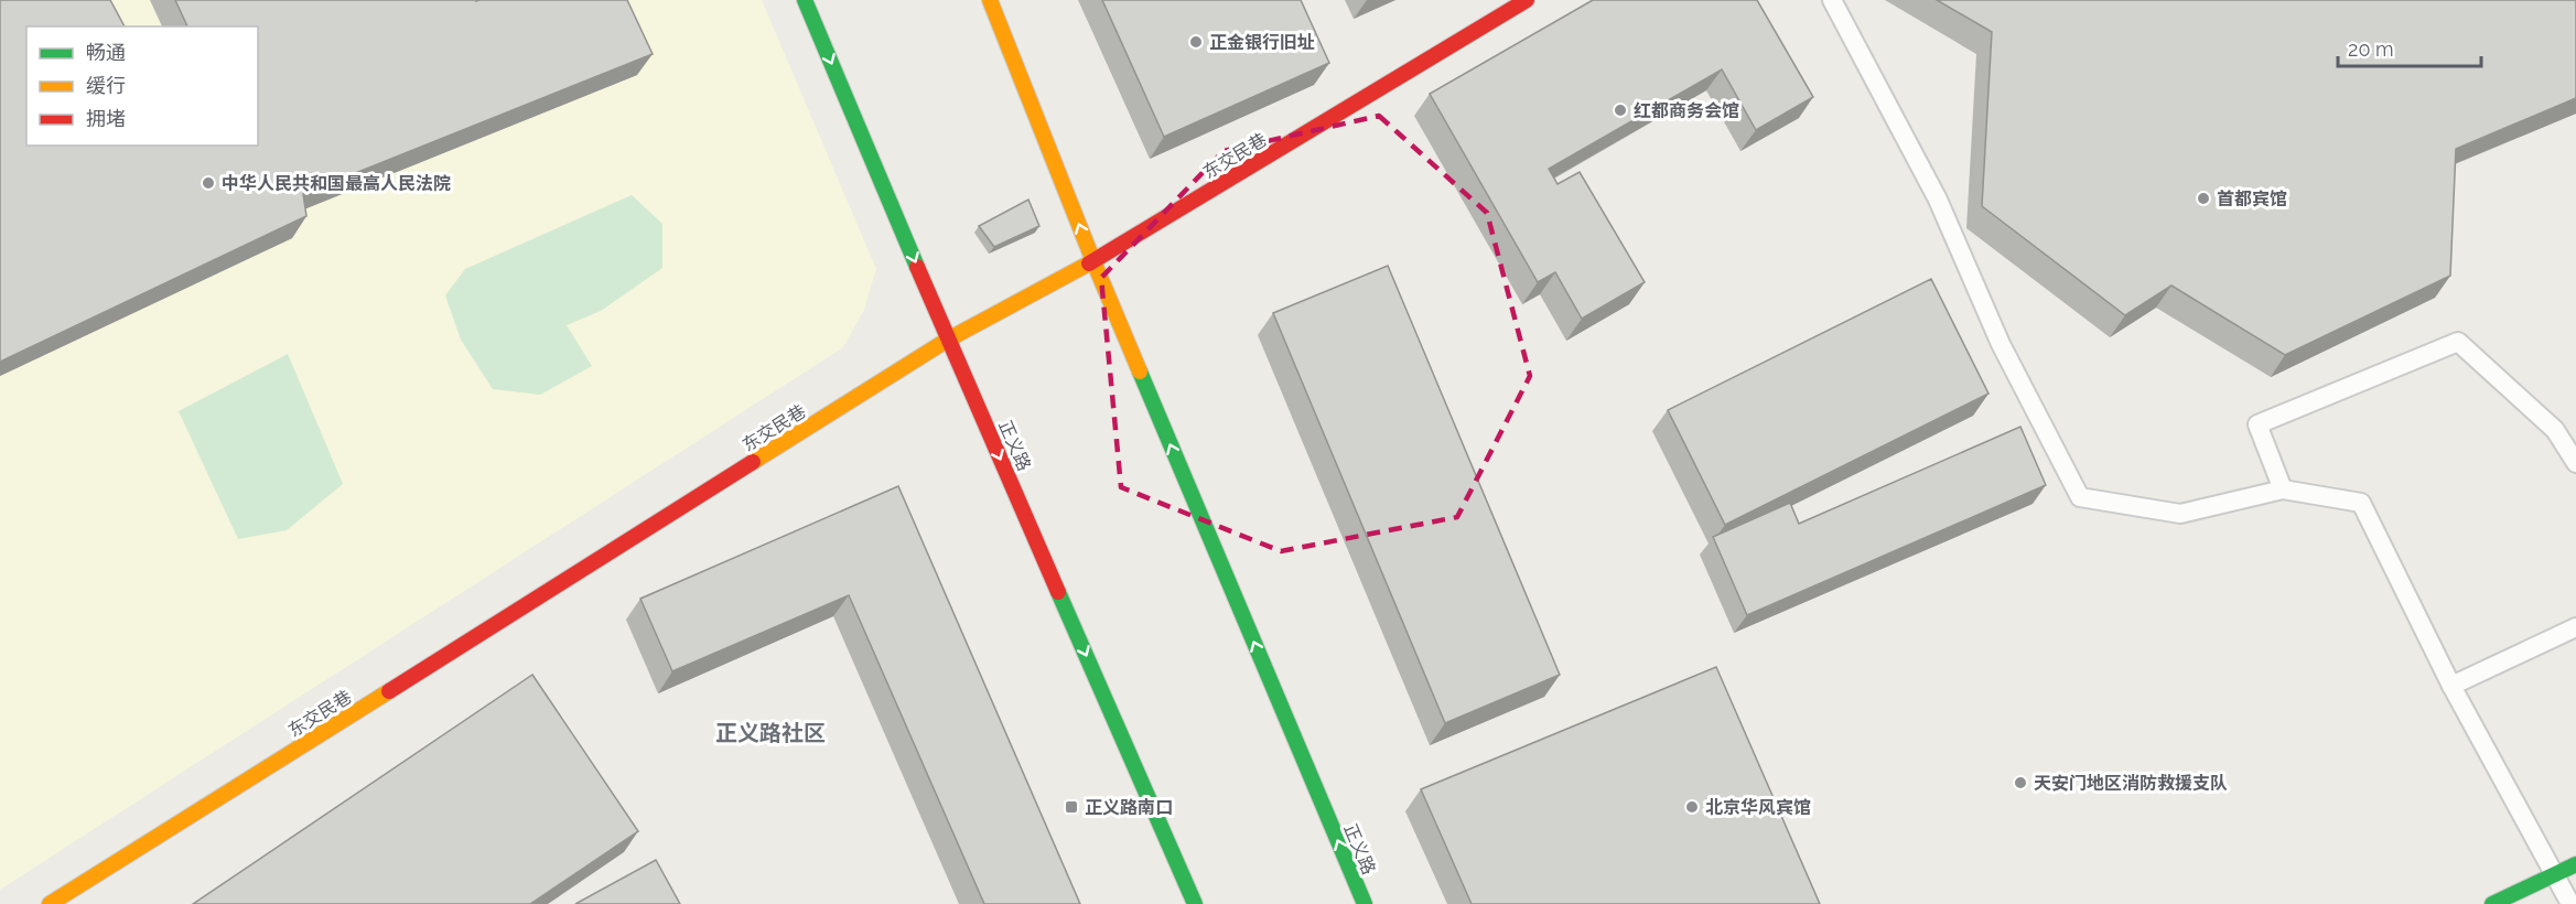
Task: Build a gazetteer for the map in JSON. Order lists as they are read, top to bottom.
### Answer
{
  "streets": {
    "street": ["东交民巷", "正义路"]
  },
  "crossings": [
    ["东交民巷", "正义路"]
  ],
  "districts": ["正义路社区"],
  "places": {
    "other": [
      "正金银行旧址",
      "红都商务会馆",
      "中华人民共和国最高人民法院",
      "首都宾馆",
      "天安门地区消防救援支队",
      "北京华风宾馆"
    ],
    "transit": ["正义路南口"]
  },
  "legend": ["畅通", "缓行", "拥堵"],
  "scale_bar": "20 m"
}
